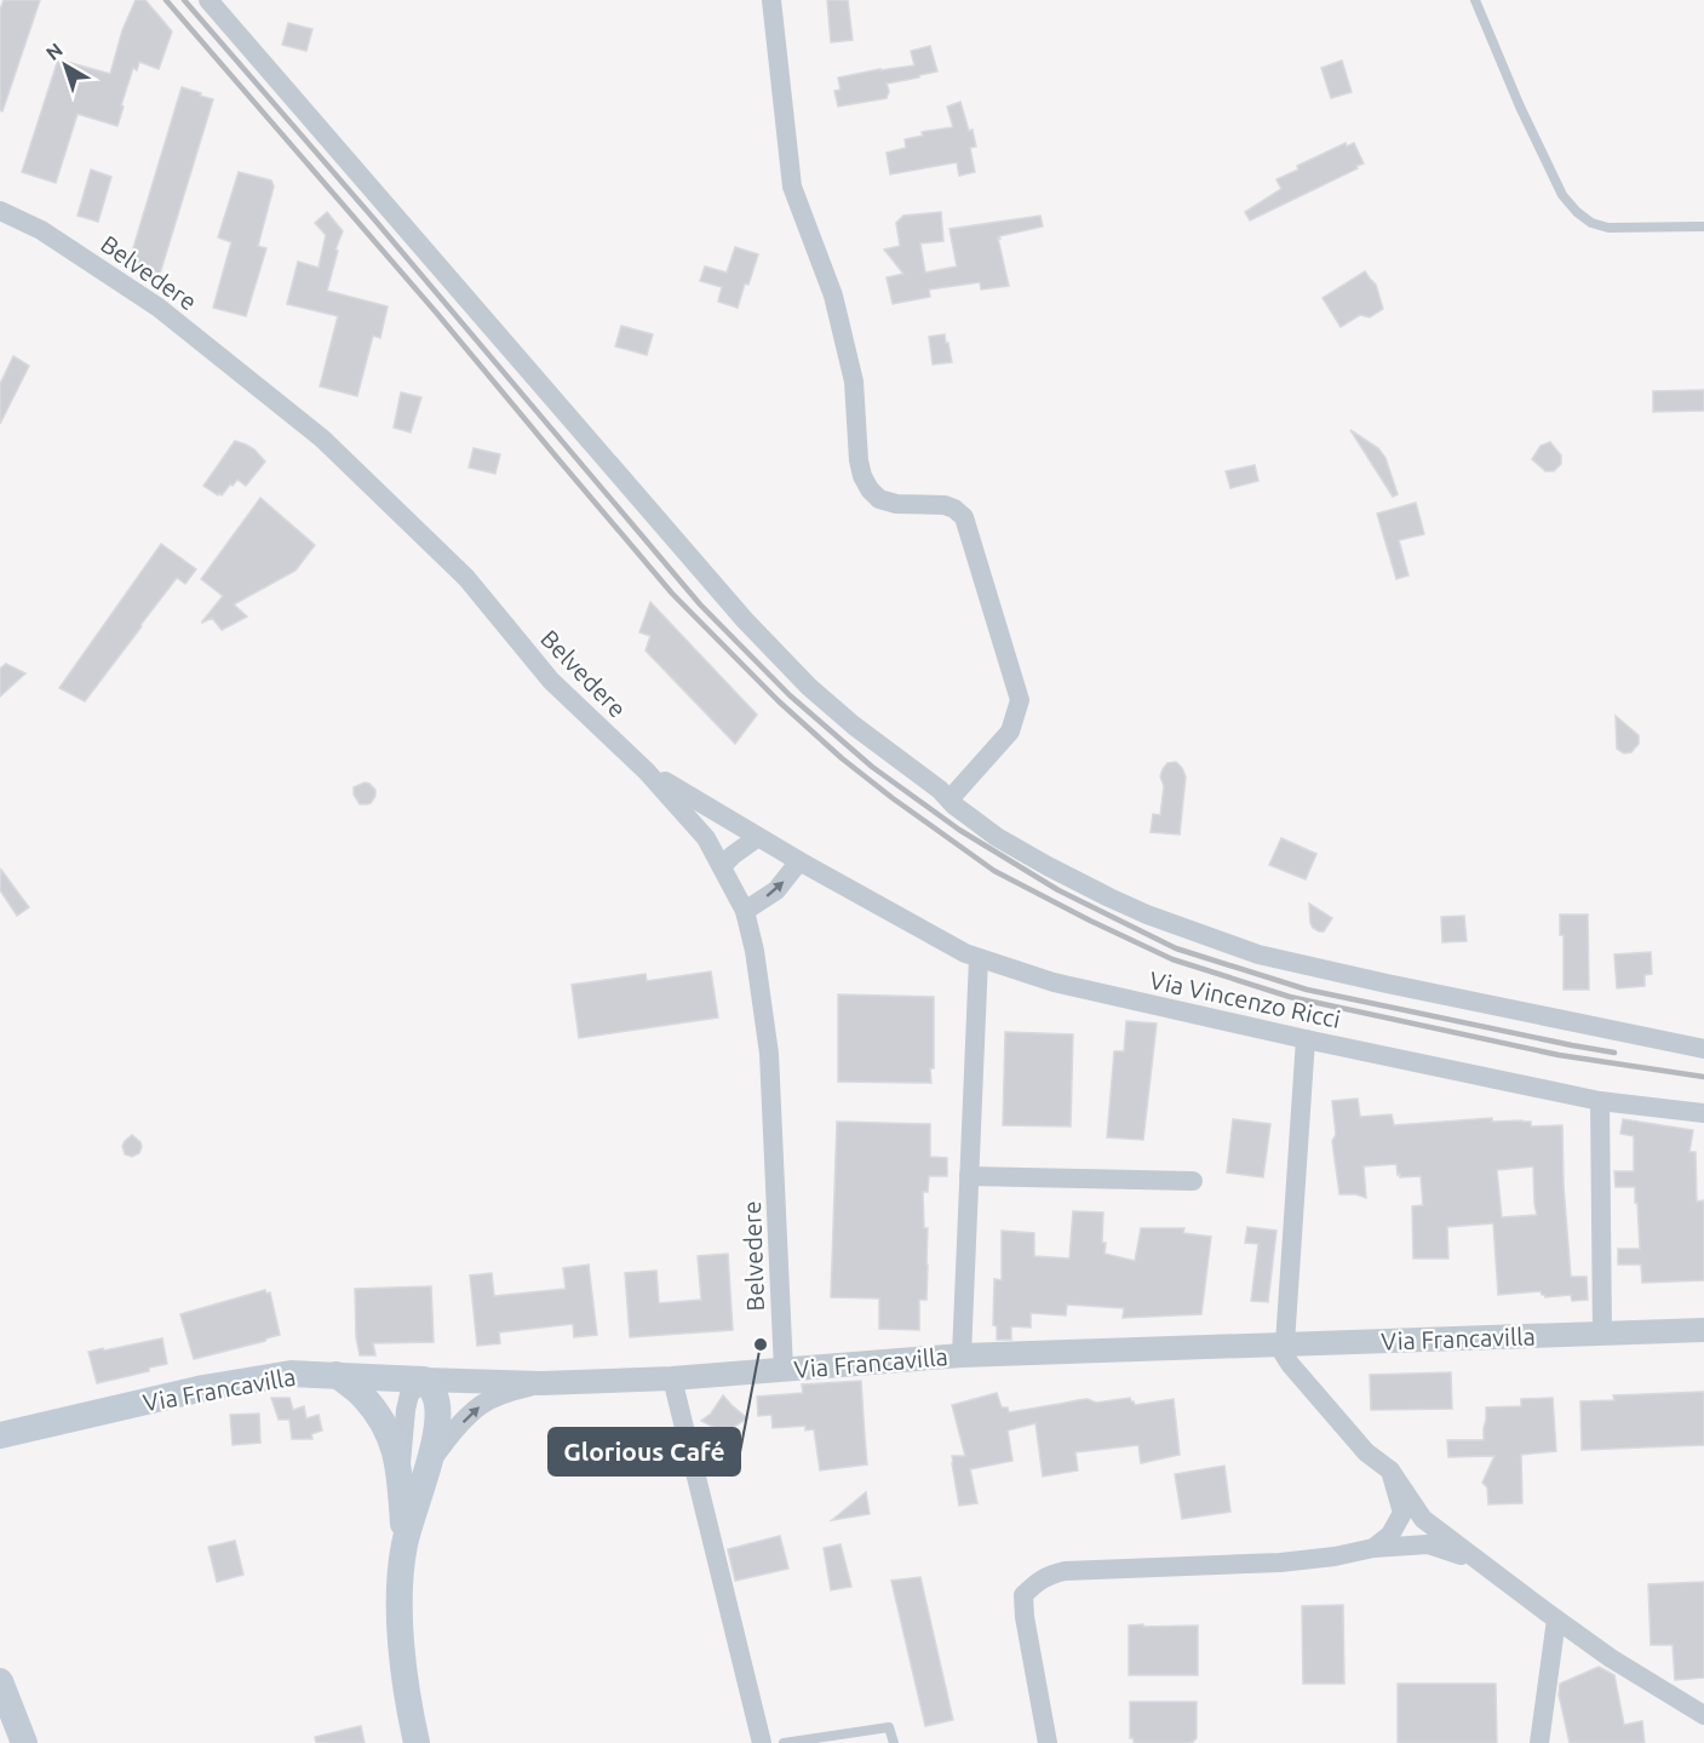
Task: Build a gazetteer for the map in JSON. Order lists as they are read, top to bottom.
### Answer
{
  "streets": {
    "main road": ["Via Francavilla"],
    "street": ["Belvedere", "Via Vincenzo Ricci"]
  },
  "crossings": [
    ["Belvedere", "Via Vincenzo Ricci"],
    ["Belvedere", "Via Francavilla"]
  ],
  "places": ["Glorious Café"],
  "north": "top left"
}
